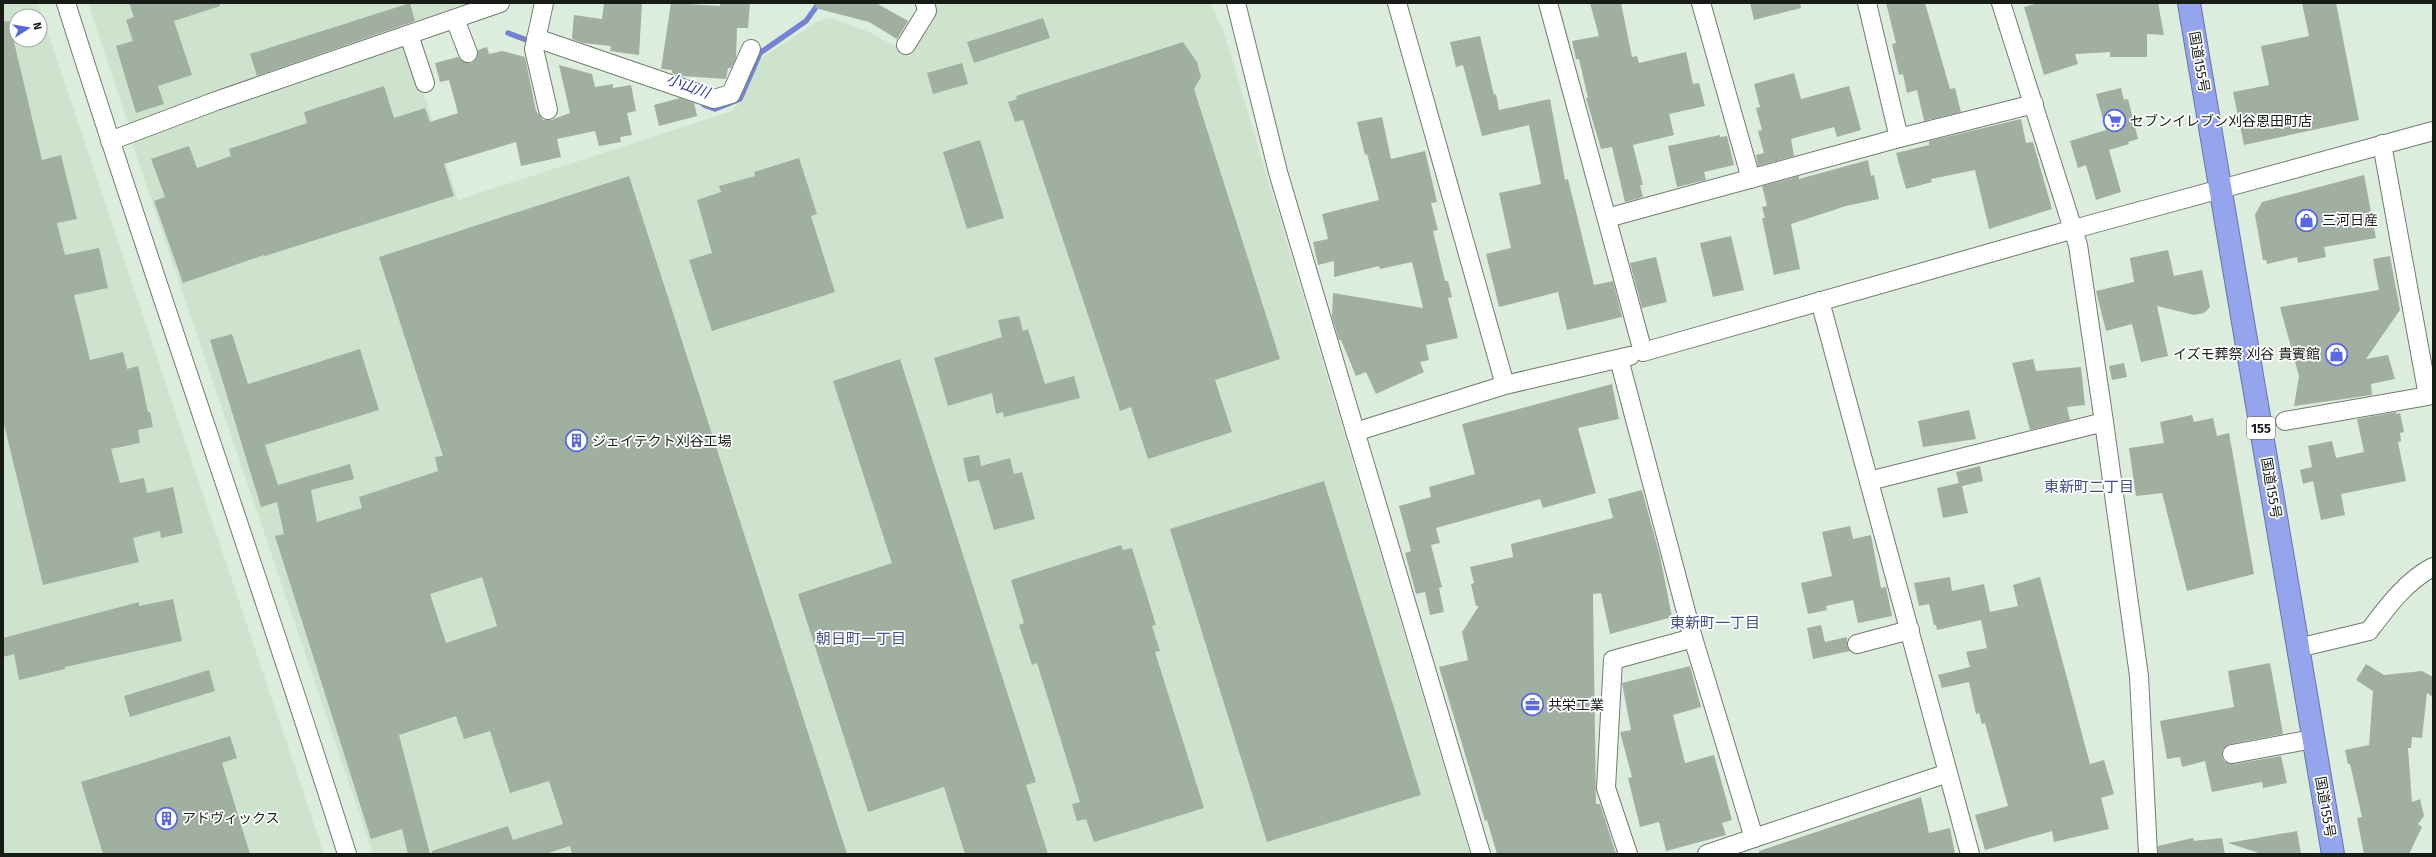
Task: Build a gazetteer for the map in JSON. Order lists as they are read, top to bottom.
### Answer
{
  "streets": {
    "highway": ["国道155号", "155"]
  },
  "districts": ["東新町二丁目", "東新町一丁目", "朝日町一丁目"],
  "water": ["小山川"],
  "places": {
    "supermarket": ["セブンイレブン刈谷恩田町店"],
    "shop": ["三河日産", "イズモ葬祭 刈谷 貴賓館"],
    "building": ["ジェイテクト刈谷工場", "アドヴィックス"],
    "office": ["共栄工業"]
  },
  "north": "right"
}
